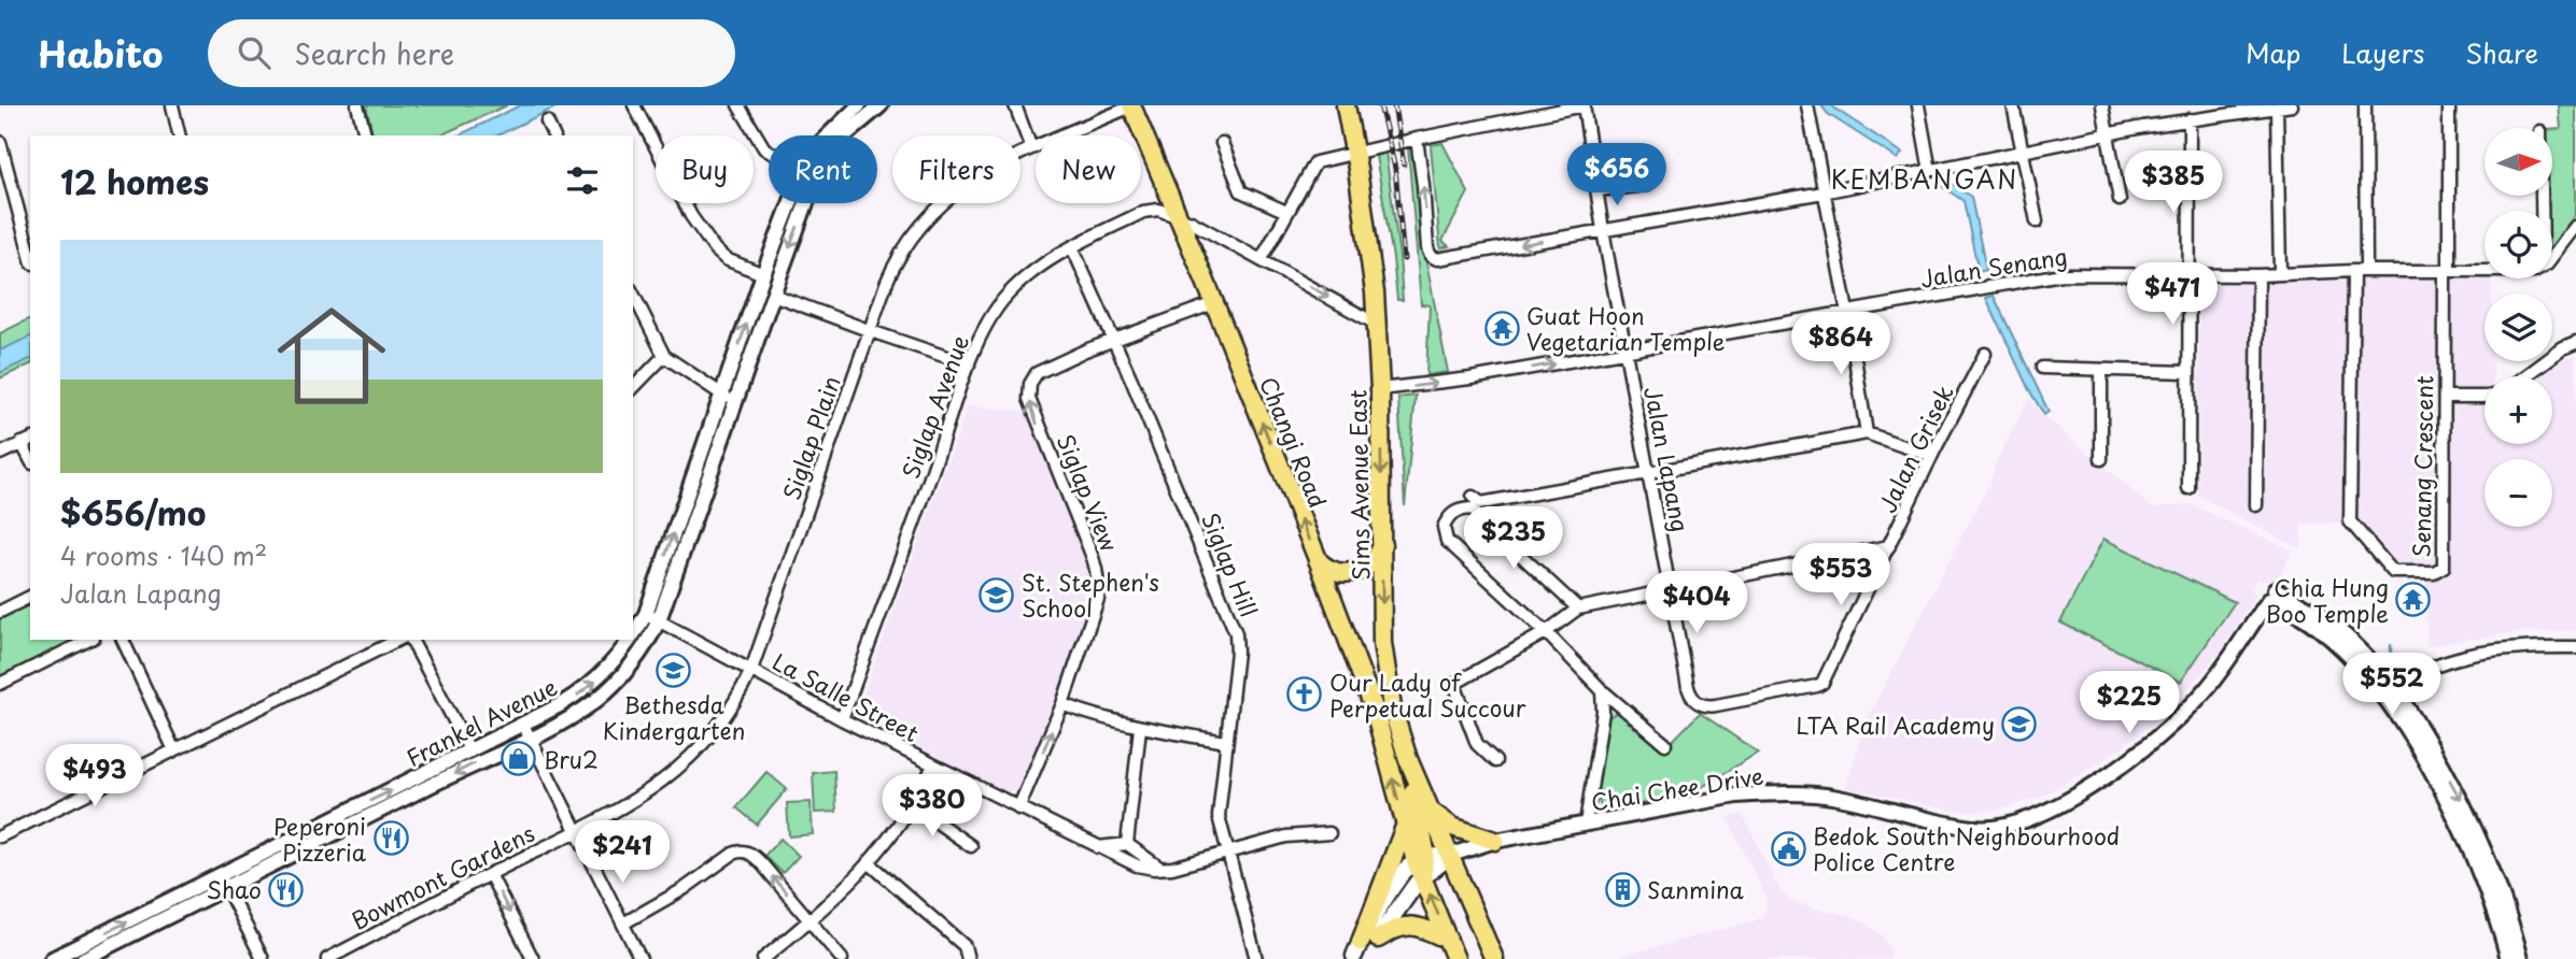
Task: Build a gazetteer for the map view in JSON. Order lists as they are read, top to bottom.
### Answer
{
  "streets": {
    "main road": ["Changi Road", "Sims Avenue East"],
    "street": [
      "Jalan Senang",
      "Siglap Avenue",
      "Siglap Plain",
      "Jalan Grisek",
      "Jalan Lapang",
      "Senang Crescent",
      "Siglap View",
      "Siglap Hill",
      "La Salle Street",
      "Frankel Avenue",
      "Chai Chee Drive",
      "Bowmont Gardens"
    ]
  },
  "crossings": [
    ["Jalan Senang", "Jalan Lapang"],
    ["Jalan Senang", "Senang Crescent"],
    ["Jalan Senang", "Sims Avenue East"],
    ["Siglap Avenue", "Changi Road"],
    ["Siglap Avenue", "Siglap Hill"],
    ["Siglap Avenue", "La Salle Street"],
    ["Siglap Plain", "Changi Road"],
    ["Siglap Plain", "La Salle Street"],
    ["Siglap Plain", "Bowmont Gardens"],
    ["Changi Road", "Siglap View"],
    ["Jalan Grisek", "Jalan Lapang"],
    ["Sims Avenue East", "Chai Chee Drive"],
    ["Siglap View", "Siglap Hill"],
    ["Siglap View", "La Salle Street"],
    ["Siglap Hill", "La Salle Street"],
    ["La Salle Street", "Frankel Avenue"]
  ],
  "one_way": ["Changi Road", "Sims Avenue East", "Siglap View"],
  "districts": ["KEMBANGAN"],
  "places": {
    "temple": ["Guat Hoon Vegetarian Temple", "Chia Hung Boo Temple"],
    "school or university": ["St. Stephen's School", "Bethesda Kindergarten", "LTA Rail Academy"],
    "church": ["Our Lady of Perpetual Succour"],
    "shop": ["Bru2"],
    "restaurant": ["Peperoni Pizzeria", "Shao"],
    "public building": ["Bedok South Neighbourhood Police Centre"],
    "building": ["Sanmina"]
  },
  "north": "right",
  "page": {
    "header": "Habito",
    "search": "Search here",
    "nav": ["Map", "Layers", "Share"],
    "map_buttons": ["+", "−"],
    "chip": [
      "Buy",
      "Rent",
      "Filters",
      "New"
    ],
    "heading": "12 homes",
    "price": [
      "$656",
      "$385",
      "$471",
      "$864",
      "$235",
      "$553",
      "$404",
      "$552",
      "$225",
      "$493",
      "$380",
      "$241"
    ],
    "list": [
      {
        "name": "$656/mo",
        "note": "4 rooms · 140 m² · Jalan Lapang"
      }
    ]
  }
}
